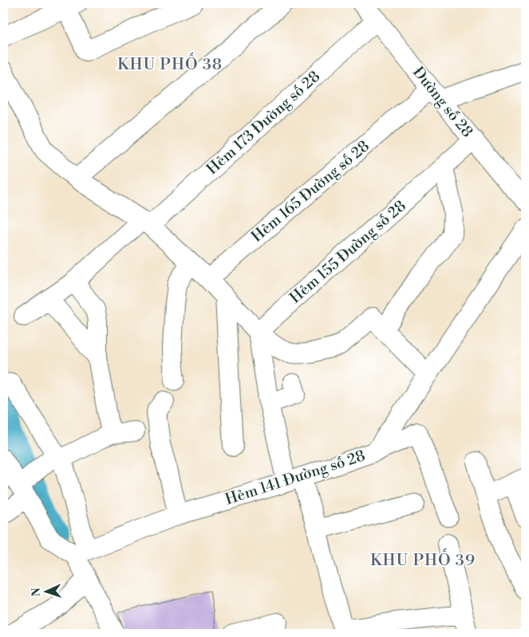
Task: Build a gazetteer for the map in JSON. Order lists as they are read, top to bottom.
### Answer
{
  "streets": {
    "street": [
      "Đường số 28",
      "Hẻm 173 Đường số 28",
      "Hẻm 165 Đường số 28",
      "Hẻm 155 Đường số 28",
      "Hẻm 141 Đường số 28"
    ]
  },
  "crossings": [
    ["Đường số 28", "Hẻm 173 Đường số 28"],
    ["Đường số 28", "Hẻm 165 Đường số 28"],
    ["Đường số 28", "Hẻm 155 Đường số 28"]
  ],
  "districts": ["KHU PHỐ 38", "KHU PHỐ 39"],
  "north": "left"
}
